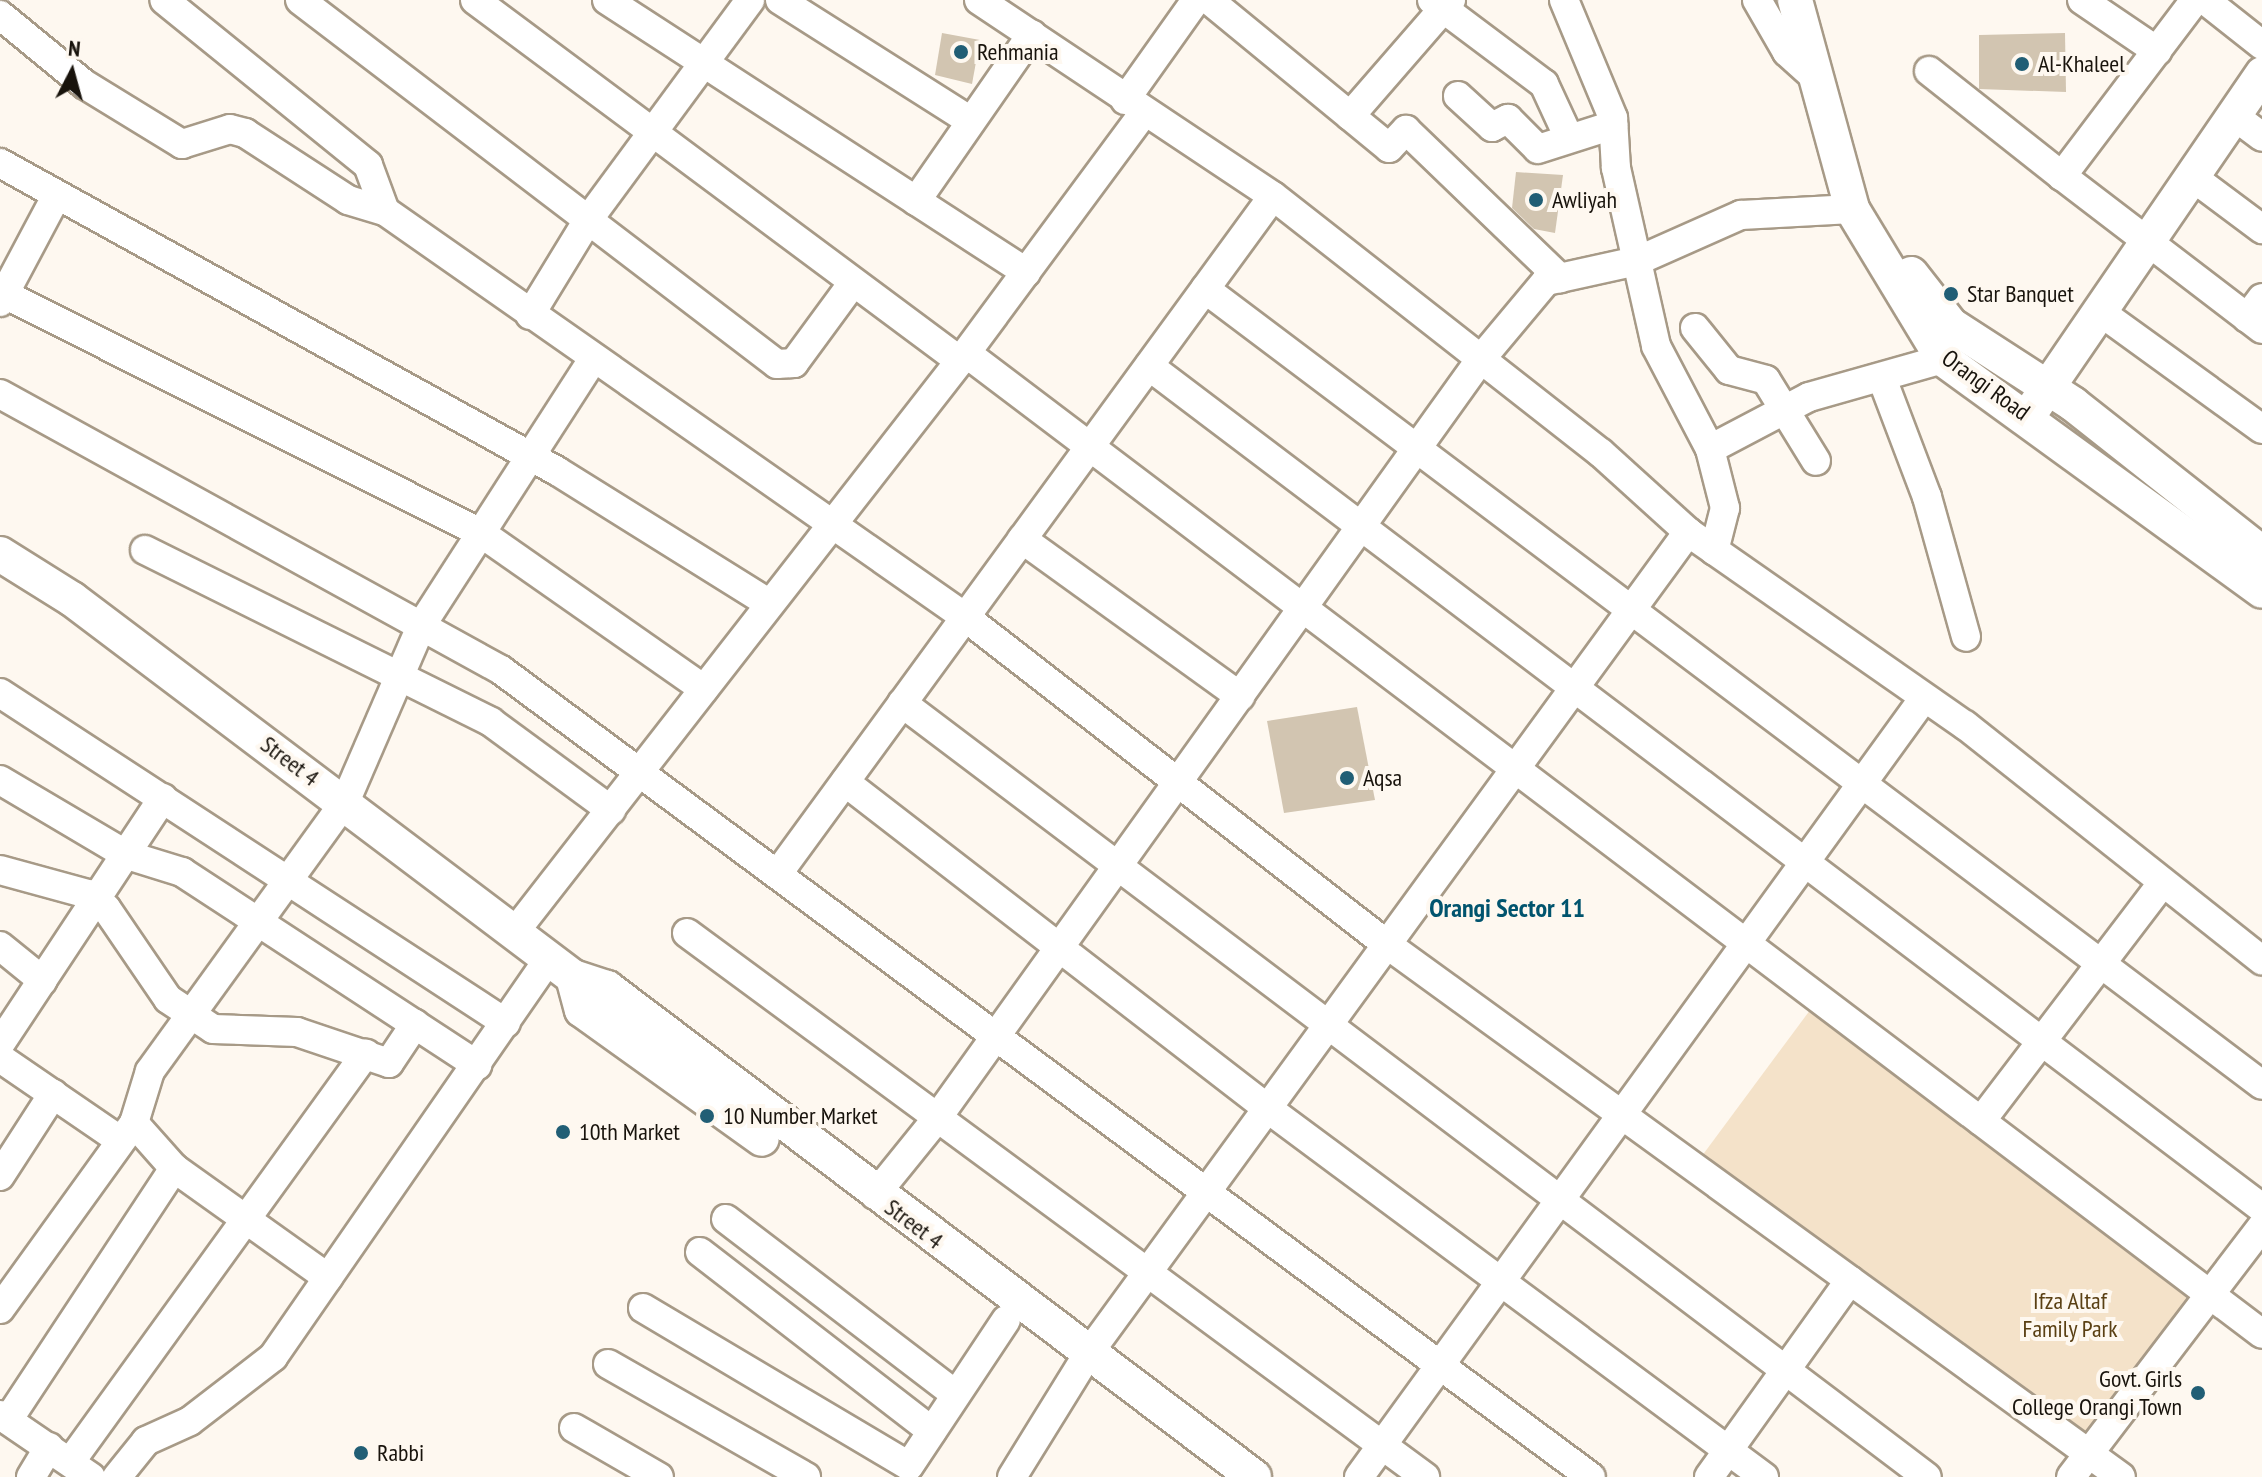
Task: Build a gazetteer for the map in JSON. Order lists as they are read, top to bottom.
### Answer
{
  "streets": {
    "main road": ["Orangi Road", "Street 4"]
  },
  "districts": ["Orangi Sector 11"],
  "parks": ["Ifza Altaf Family Park"],
  "places": [
    "Rehmania",
    "Al-Khaleel",
    "Awliyah",
    "Star Banquet",
    "Aqsa",
    "10 Number Market",
    "10th Market",
    "Govt. Girls College Orangi Town",
    "Rabbi"
  ],
  "north": "top"
}
